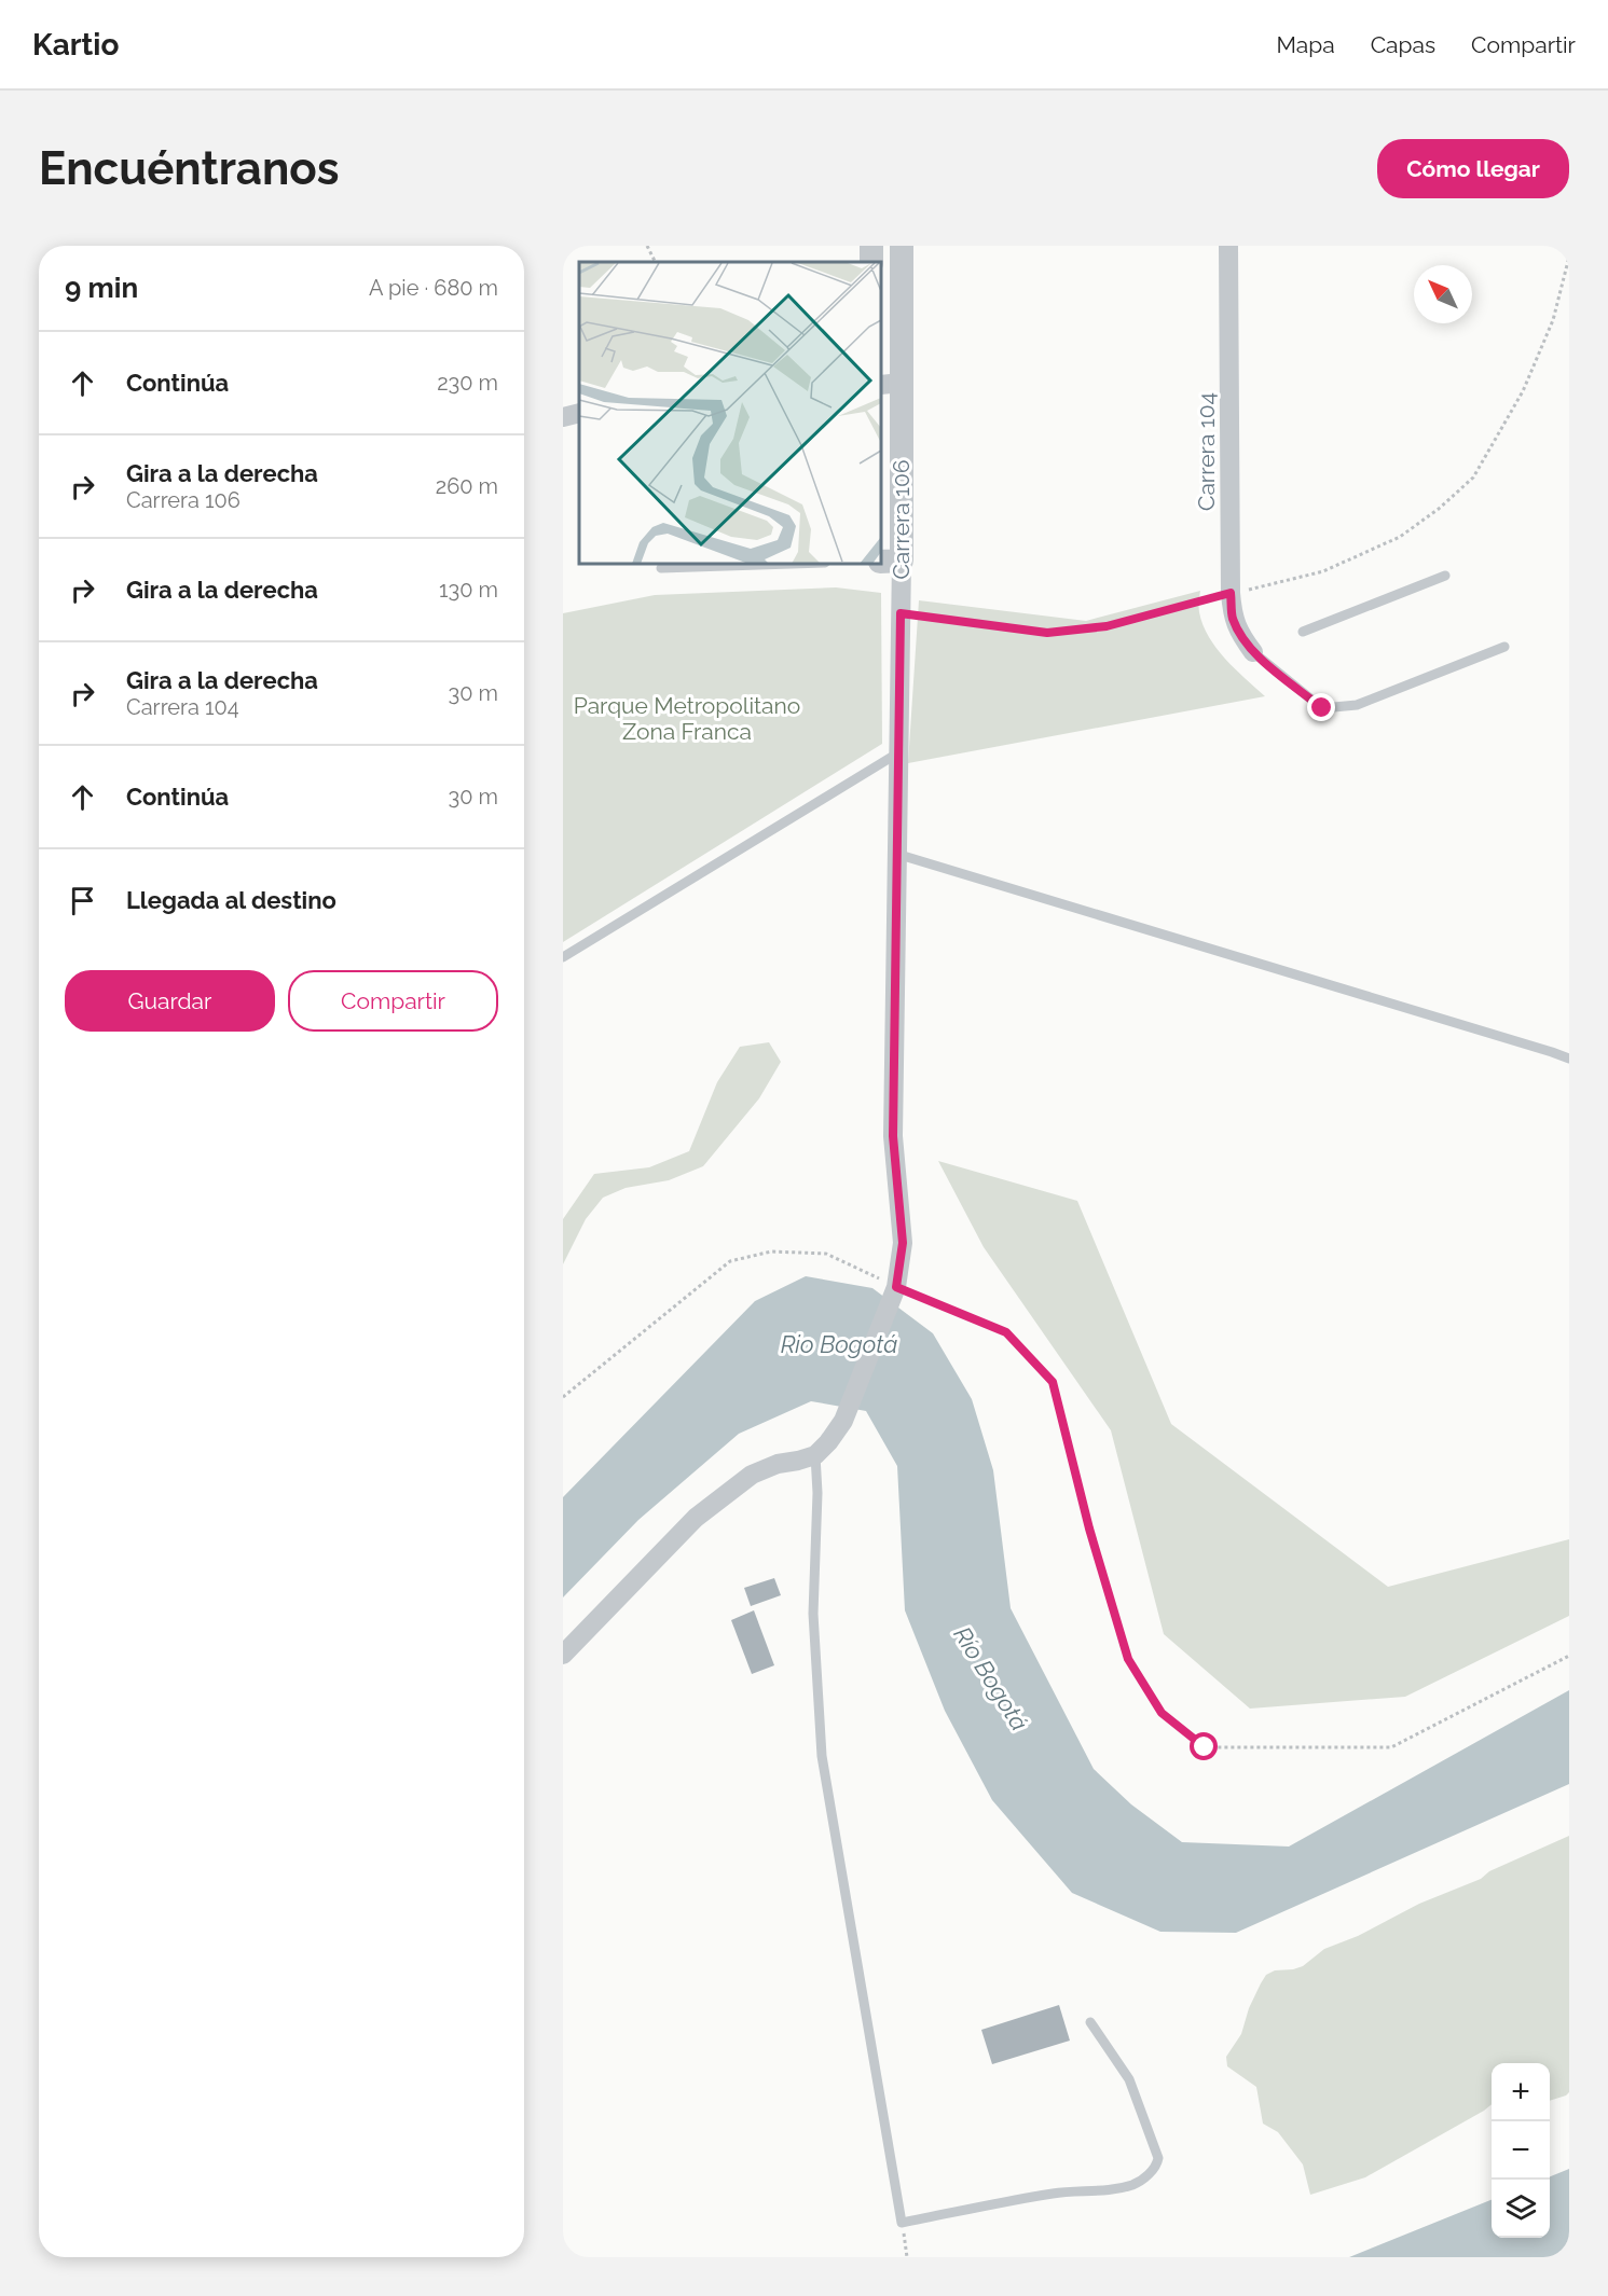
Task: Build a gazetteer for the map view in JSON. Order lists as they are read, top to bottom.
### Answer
{
  "streets": {
    "street": ["Carrera 104", "Carrera 106"]
  },
  "water": ["Rio Bogotá", "Río Bogotá"],
  "parks": ["Parque Metropolitano Zona Franca"],
  "north": "top left",
  "page": {
    "header": "Kartio",
    "nav": ["Mapa", "Capas", "Compartir"],
    "buttons": [
      "Cómo llegar",
      ["Guardar", "Compartir"]
    ],
    "title": "Encuéntranos",
    "heading": ["9 min", "A pie · 680 m"],
    "list": [
      ["Continúa", "230 m"],
      ["Gira a la derecha", "Carrera 106", "260 m"],
      ["Gira a la derecha", "130 m"],
      ["Gira a la derecha", "Carrera 104", "30 m"],
      ["Continúa", "30 m"],
      "Llegada al destino"
    ],
    "map_buttons": ["+", "−"]
  }
}
